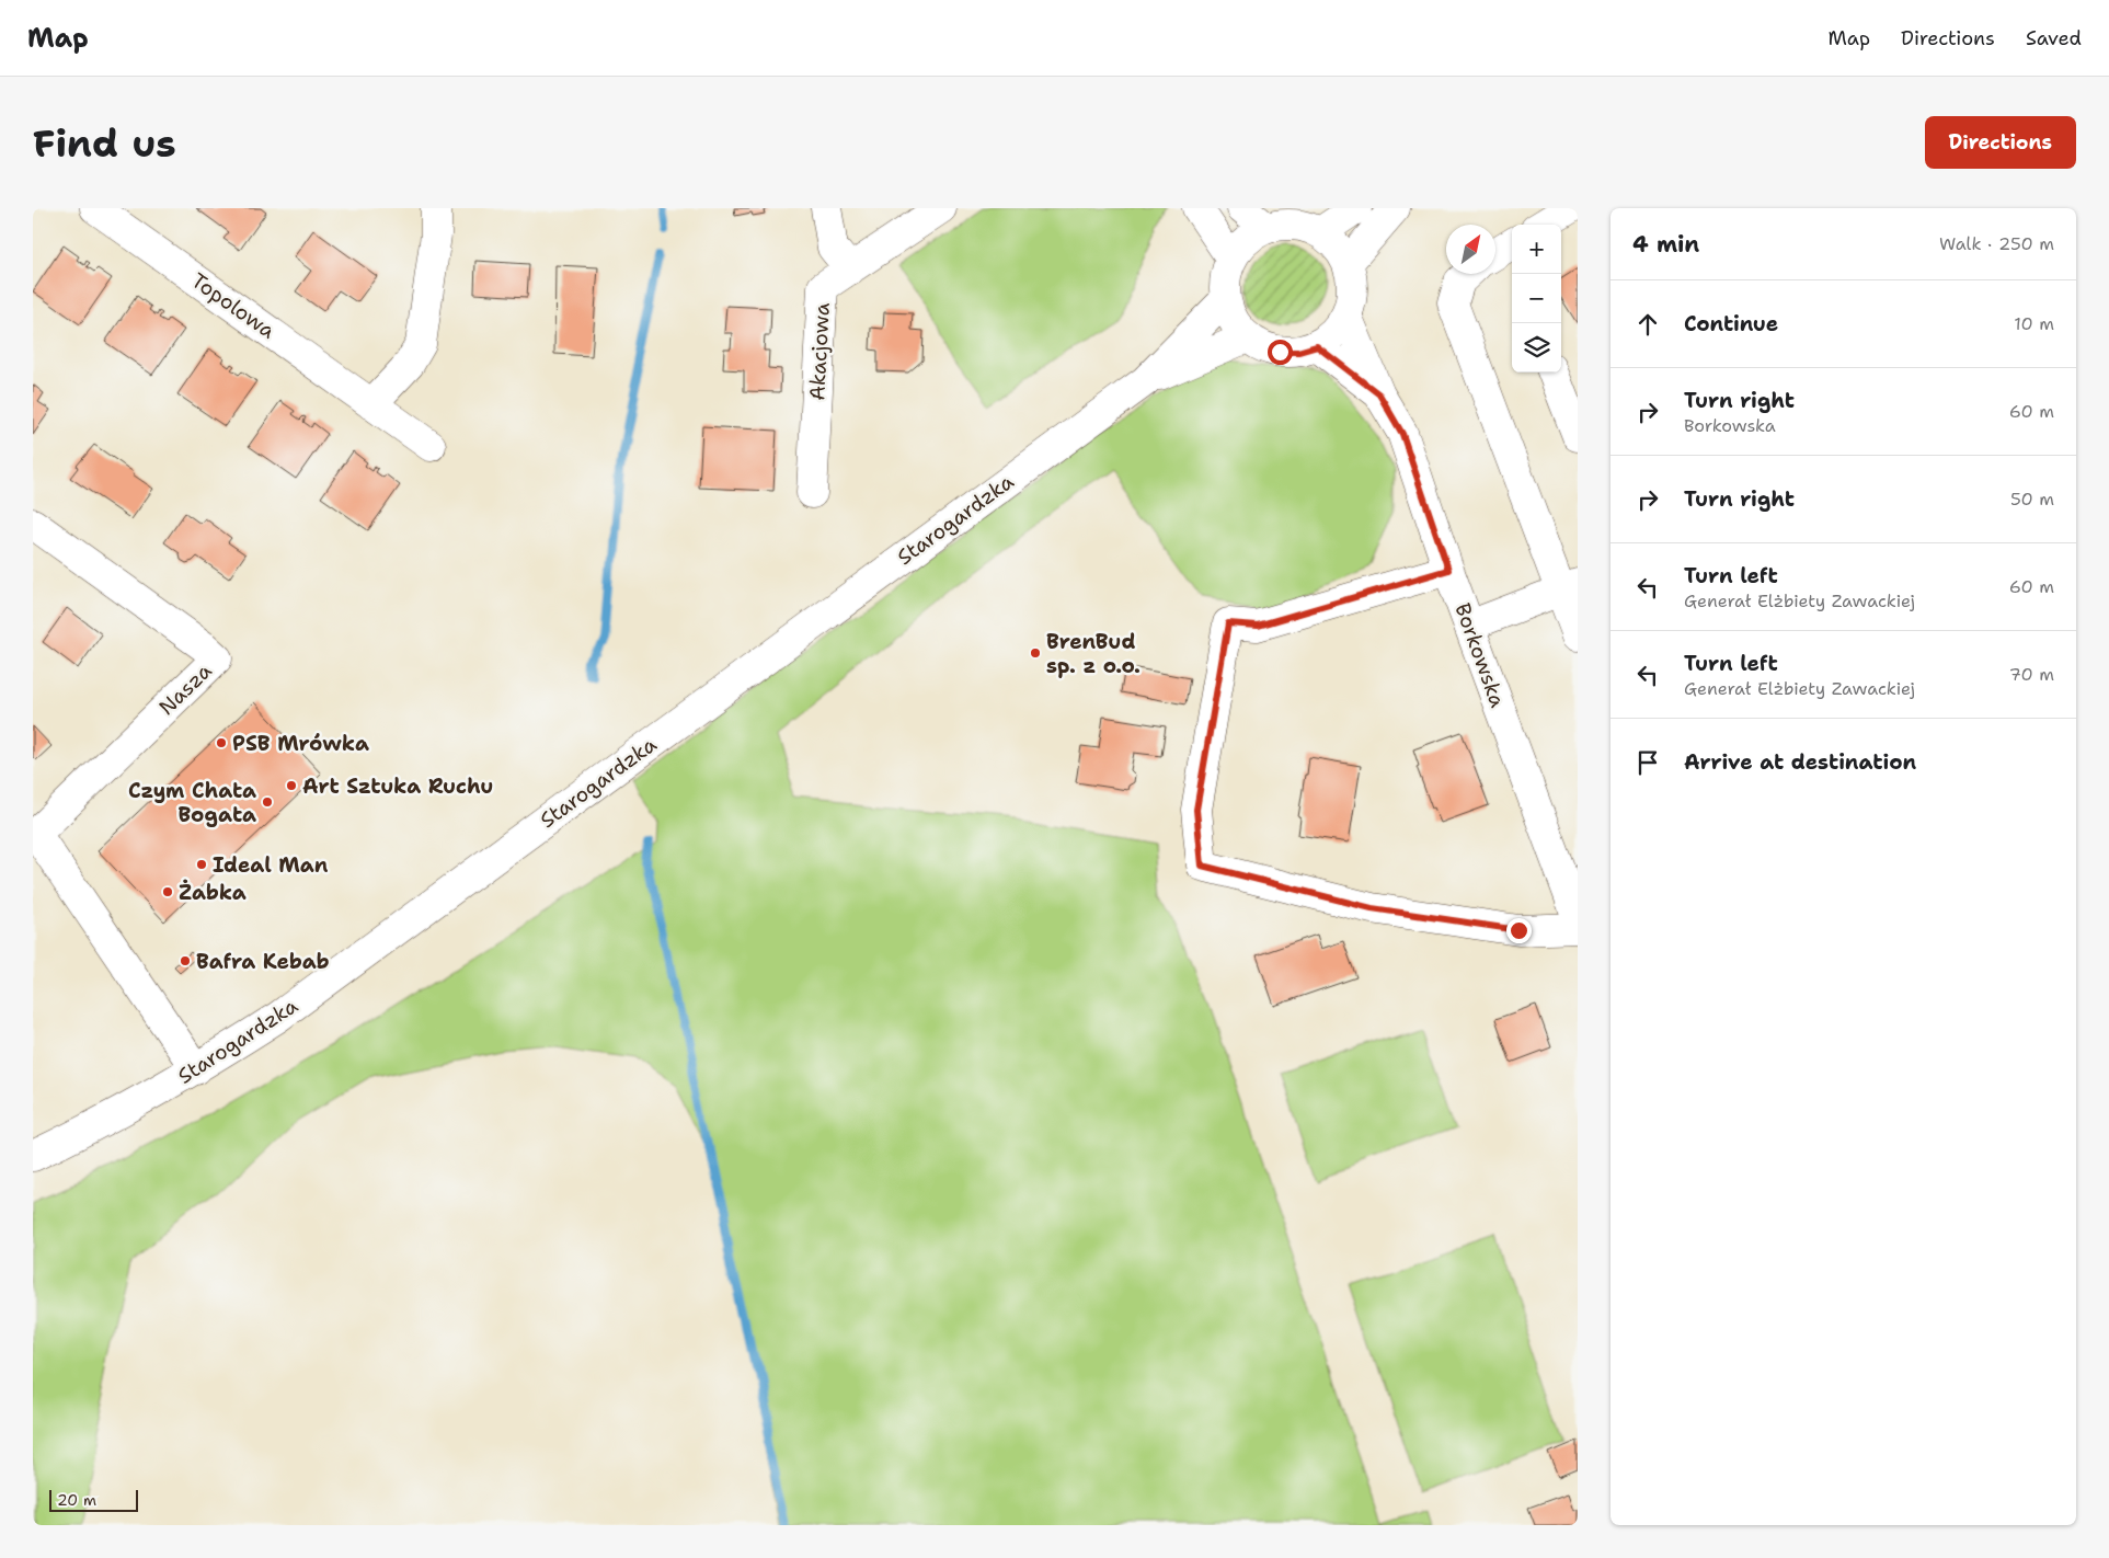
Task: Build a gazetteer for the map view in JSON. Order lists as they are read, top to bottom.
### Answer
{
  "streets": {
    "street": [
      "Topolowa",
      "Akacjowa",
      "Starogardzka",
      "Borkowska",
      "Nasza"
    ]
  },
  "crossings": [
    ["Starogardzka", "Borkowska"],
    ["Starogardzka", "Nasza"]
  ],
  "places": [
    "BrenBud sp. z o.o.",
    "PSB Mrówka",
    "Art Sztuka Ruchu",
    "Czym Chata Bogata",
    "Ideal Man",
    "Żabka",
    "Bafra Kebab"
  ],
  "scale_bar": "20 m",
  "north": "top right",
  "page": {
    "header": "Map",
    "nav": ["Map", "Directions", "Saved"],
    "buttons": "Directions",
    "title": "Find us",
    "heading": ["4 min", "Walk · 250 m"],
    "map_buttons": ["+", "−"],
    "list": [
      ["Continue", "10 m"],
      ["Turn right", "Borkowska", "60 m"],
      ["Turn right", "50 m"],
      ["Turn left", "Generał Elżbiety Zawackiej", "60 m"],
      ["Turn left", "Generał Elżbiety Zawackiej", "70 m"],
      "Arrive at destination"
    ],
    "scale": "20 m"
  }
}
